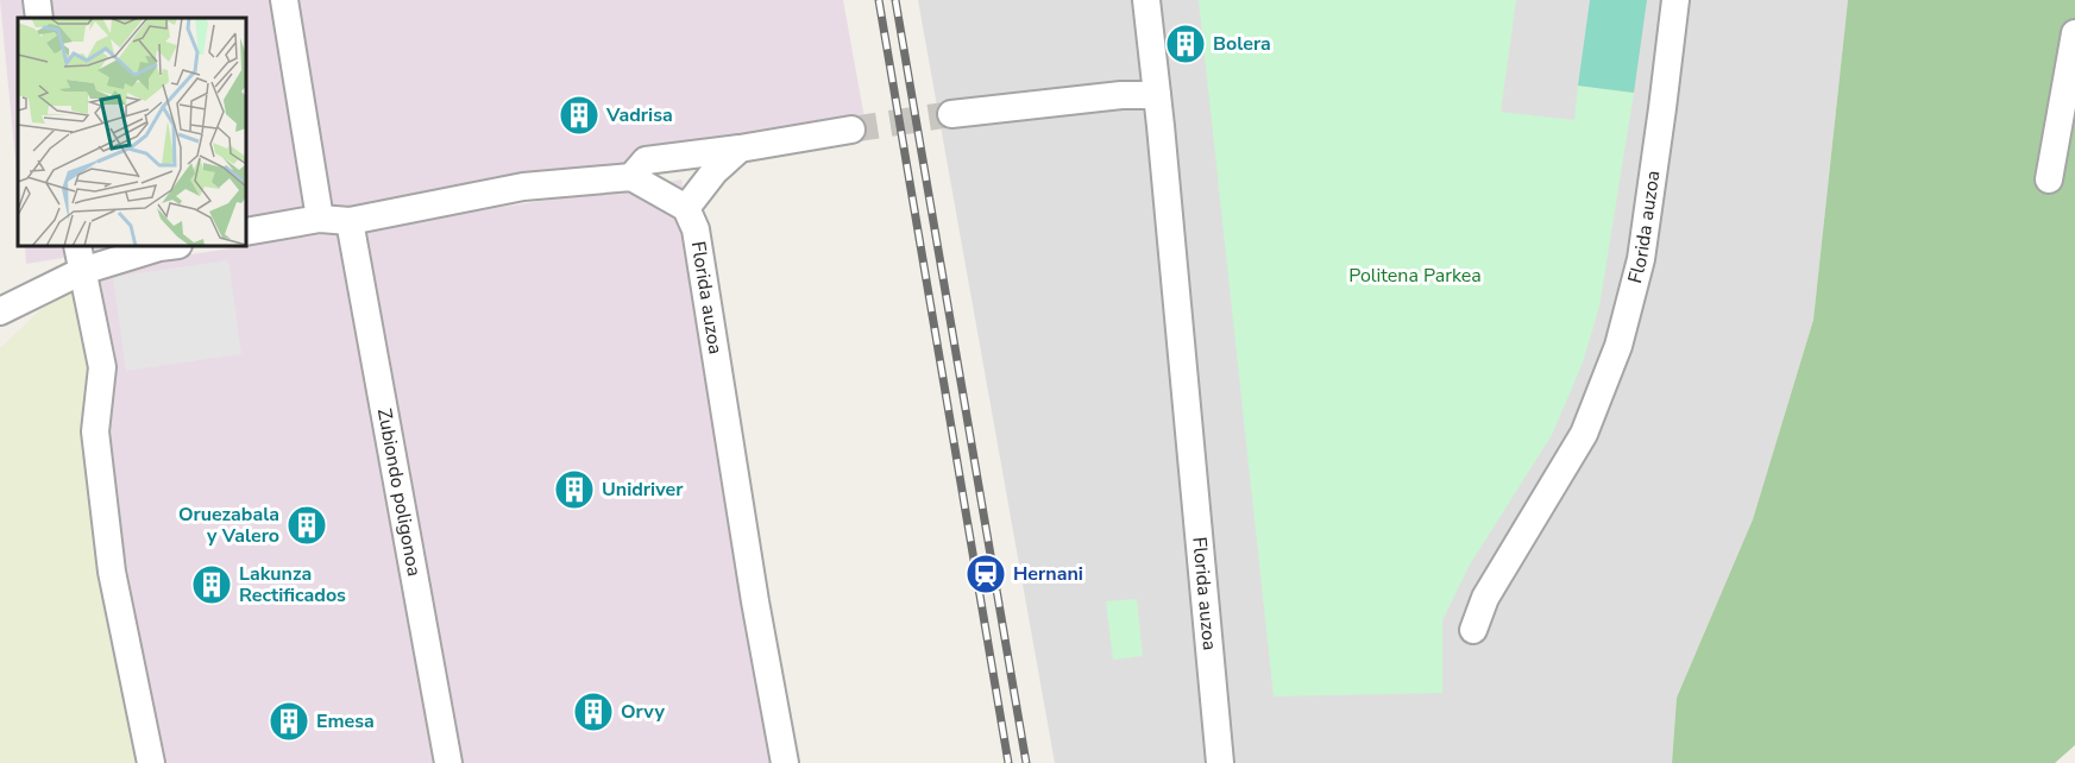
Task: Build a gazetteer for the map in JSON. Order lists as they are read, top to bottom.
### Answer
{
  "streets": {
    "street": ["Florida auzoa", "Zubiondo poligonoa"]
  },
  "parks": ["Politena Parkea"],
  "places": {
    "building": [
      "Bolera",
      "Vadrisa",
      "Unidriver",
      "Oruezabala y Valero",
      "Lakunza Rectificados",
      "Orvy",
      "Emesa"
    ],
    "station": ["Hernani"]
  }
}
